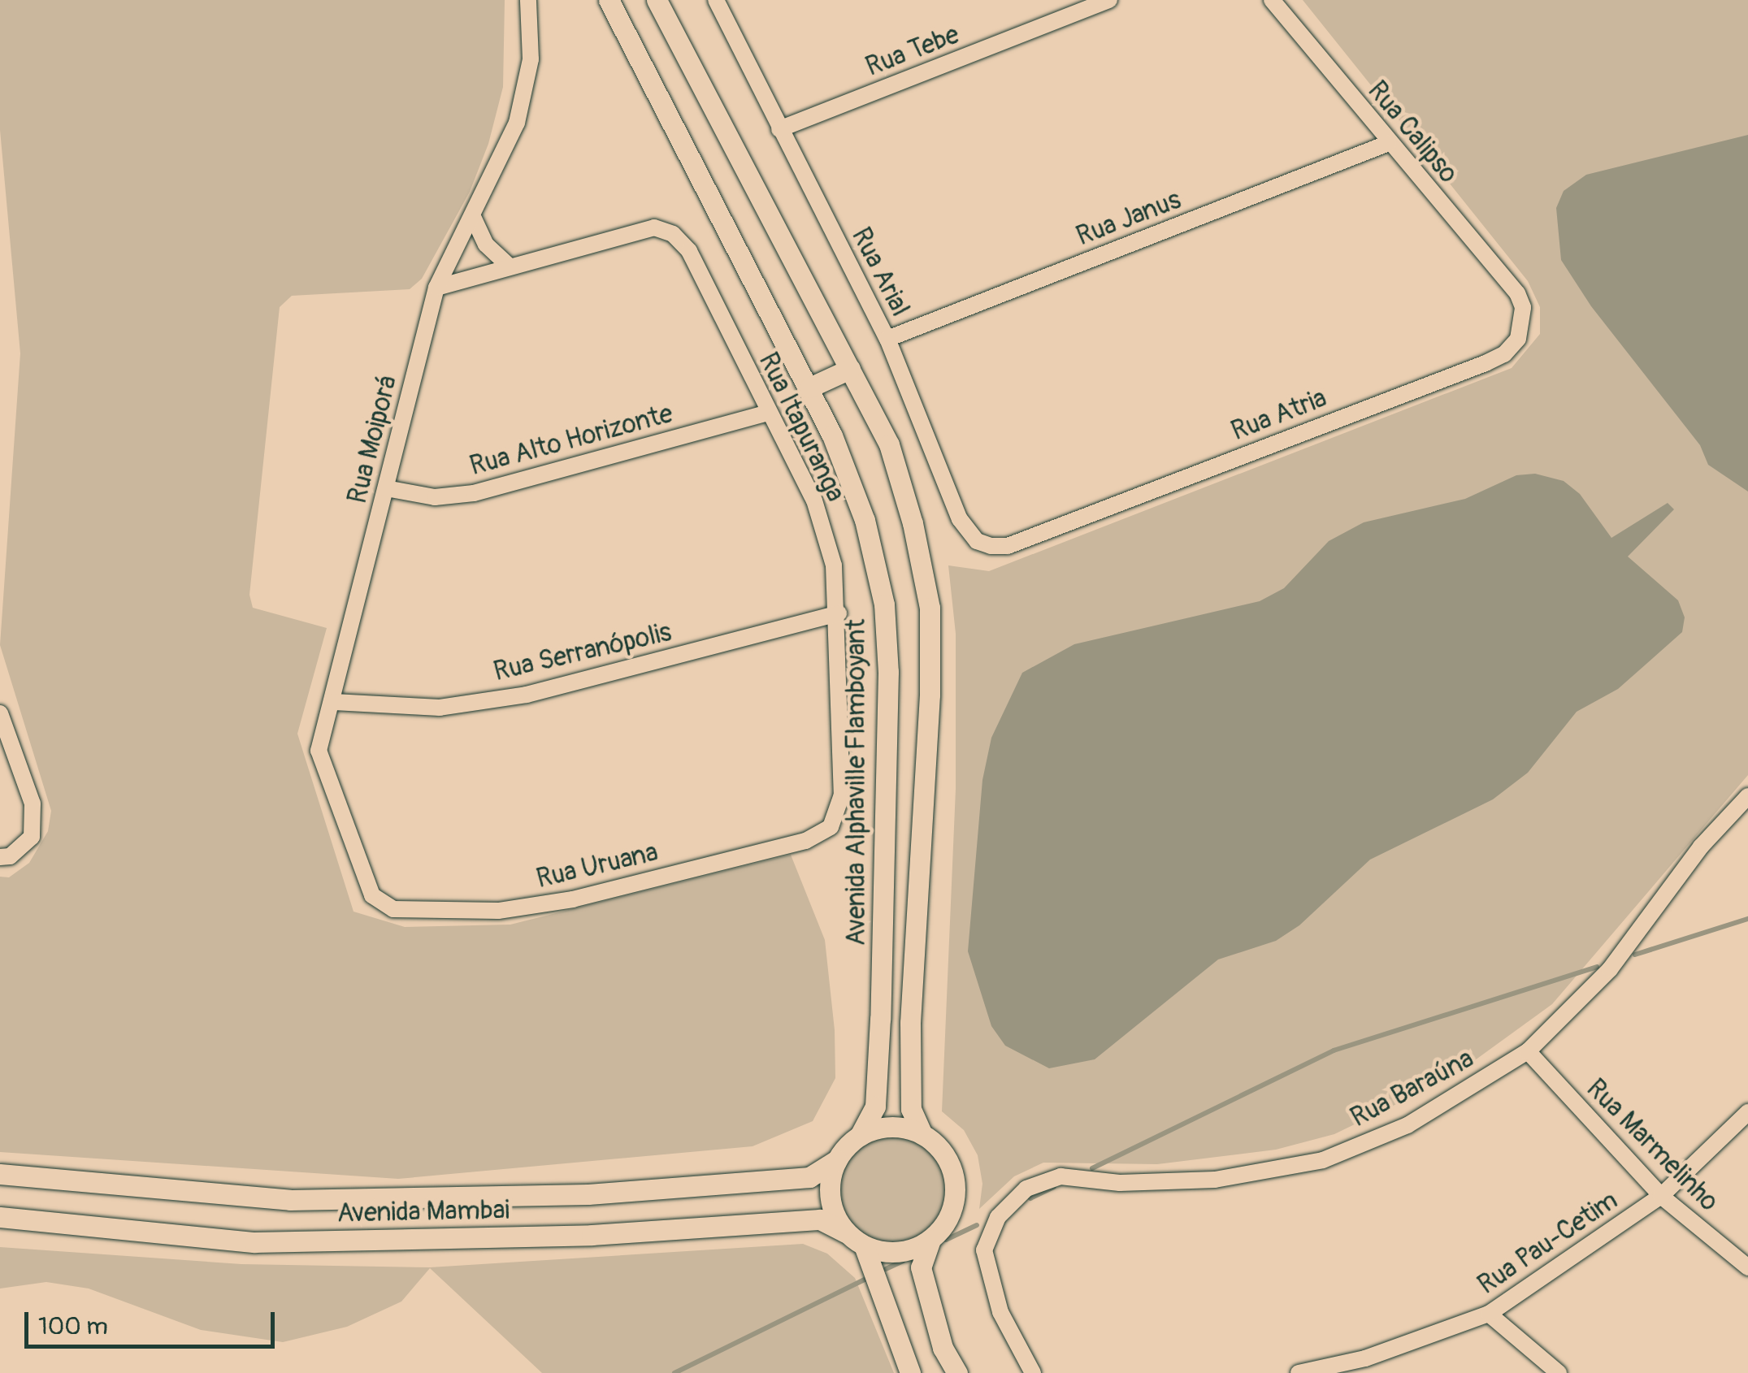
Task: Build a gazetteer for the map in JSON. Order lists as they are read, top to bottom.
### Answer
{
  "streets": {
    "street": [
      "Rua Tebe",
      "Rua Calipso",
      "Rua Janus",
      "Rua Arial",
      "Rua Atria",
      "Rua Itapuranga",
      "Rua Moiporá",
      "Rua Alto Horizonte",
      "Rua Serranópolis",
      "Avenida Alphaville Flamboyant",
      "Rua Uruana",
      "Rua Baraúna",
      "Rua Marmelinho",
      "Avenida Mambai",
      "Rua Pau-Cetim"
    ]
  },
  "crossings": [
    ["Rua Tebe", "Rua Arial"],
    ["Rua Calipso", "Rua Janus"],
    ["Rua Calipso", "Rua Atria"],
    ["Rua Janus", "Rua Arial"],
    ["Rua Arial", "Rua Atria"],
    ["Rua Itapuranga", "Rua Alto Horizonte"],
    ["Rua Itapuranga", "Rua Serranópolis"],
    ["Rua Itapuranga", "Rua Uruana"],
    ["Rua Moiporá", "Rua Alto Horizonte"],
    ["Rua Moiporá", "Rua Serranópolis"],
    ["Rua Moiporá", "Rua Uruana"],
    ["Avenida Alphaville Flamboyant", "Avenida Mambai"],
    ["Rua Baraúna", "Rua Marmelinho"],
    ["Rua Marmelinho", "Rua Pau-Cetim"]
  ],
  "scale_bar": "100 m"
}
